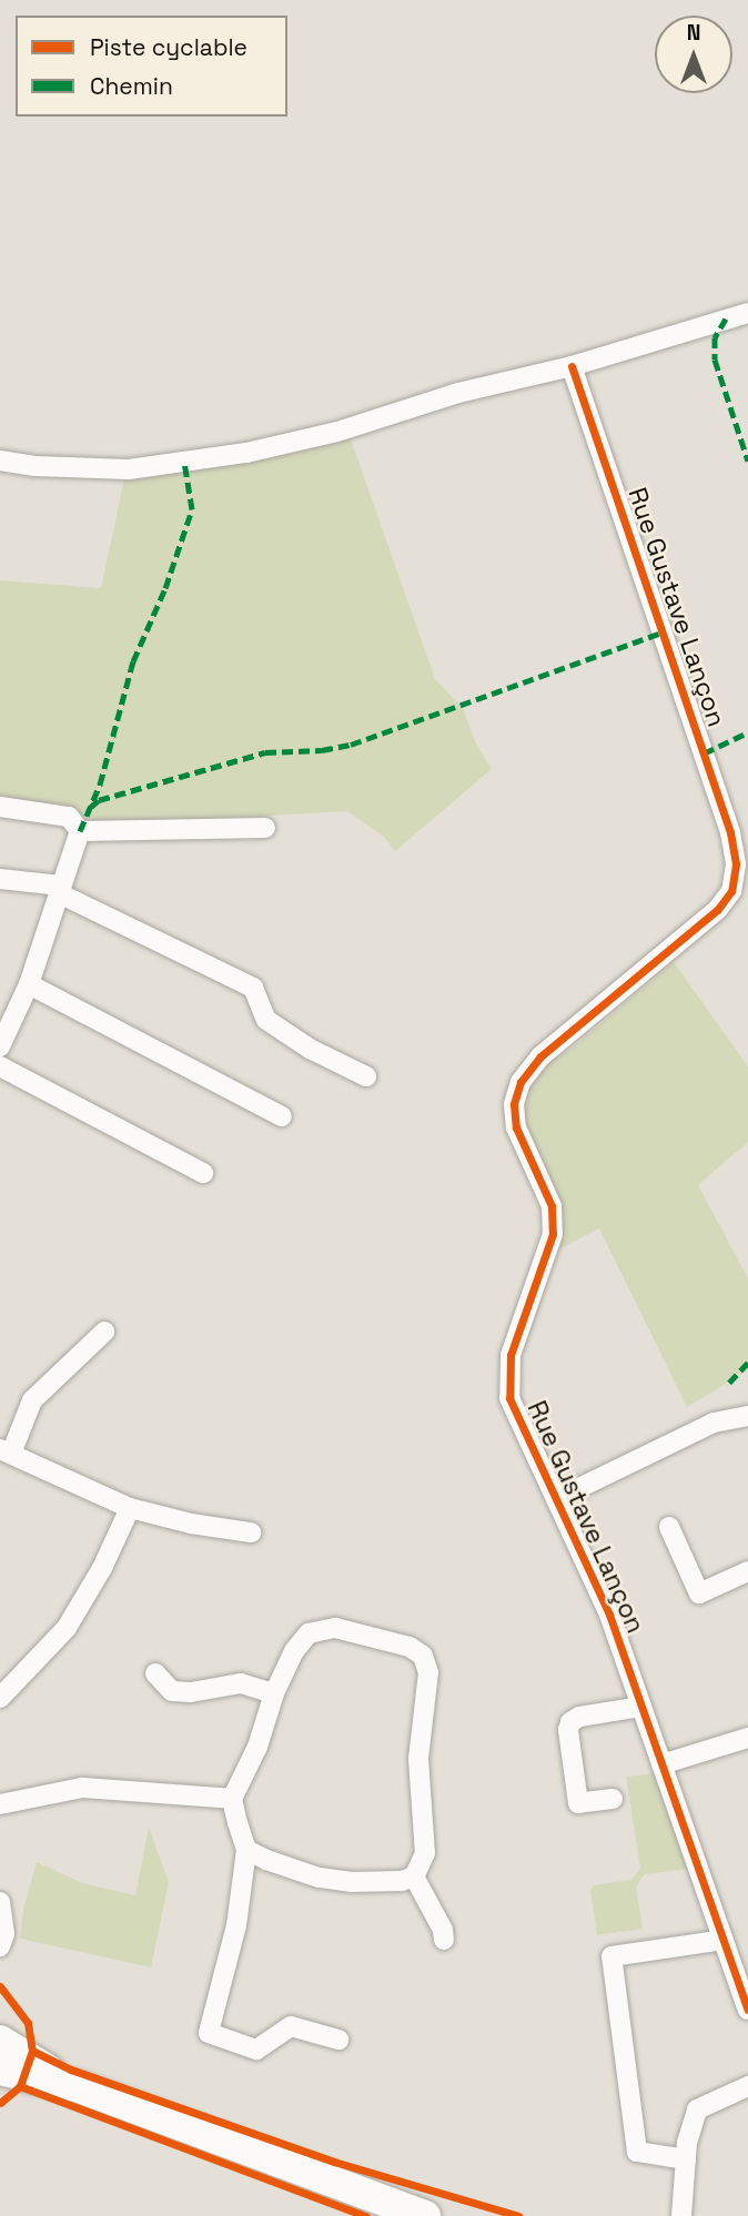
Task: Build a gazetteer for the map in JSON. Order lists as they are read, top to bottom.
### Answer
{
  "streets": {
    "street": ["Rue Gustave Lançon"]
  },
  "legend": ["Piste cyclable", "Chemin"],
  "north": "top"
}
